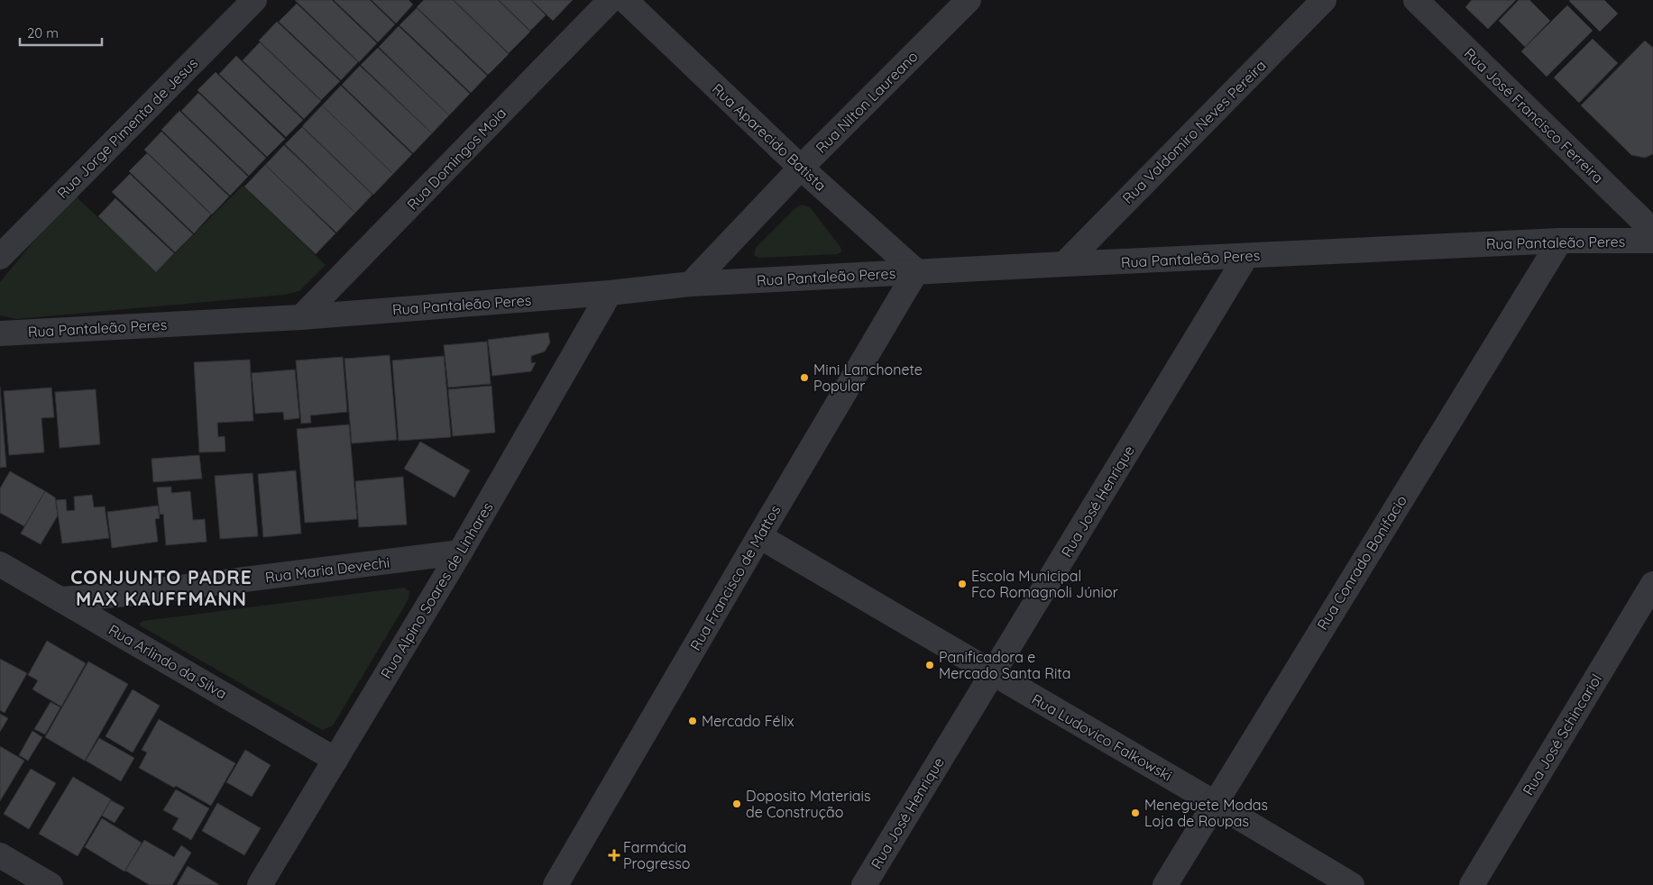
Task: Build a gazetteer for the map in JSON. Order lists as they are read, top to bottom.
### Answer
{
  "streets": {
    "street": [
      "Rua Nilton Laureano",
      "Rua José Francisco Ferreira",
      "Rua Jorge Pimenta de Jesus",
      "Rua Valdomiro Neves Pereira",
      "Rua Aparecido Batista",
      "Rua Domingos Moia",
      "Rua Pantaleão Peres",
      "Rua José Henrique",
      "Rua Conrado Bonifacio",
      "Rua Maria Devechi",
      "Rua Francisco de Mattos",
      "Rua Alpino Soares de Linhares",
      "Rua Arlindo da Silva",
      "Rua José Schincariol",
      "Rua Ludovico Falkowski"
    ]
  },
  "crossings": [
    ["Rua Nilton Laureano", "Rua Aparecido Batista"],
    ["Rua Nilton Laureano", "Rua Pantaleão Peres"],
    ["Rua Valdomiro Neves Pereira", "Rua Pantaleão Peres"],
    ["Rua Aparecido Batista", "Rua Pantaleão Peres"],
    ["Rua Aparecido Batista", "Rua Francisco de Mattos"],
    ["Rua Domingos Moia", "Rua Pantaleão Peres"],
    ["Rua Pantaleão Peres", "Rua José Henrique"],
    ["Rua Pantaleão Peres", "Rua Conrado Bonifacio"],
    ["Rua Pantaleão Peres", "Rua Francisco de Mattos"],
    ["Rua Pantaleão Peres", "Rua Alpino Soares de Linhares"],
    ["Rua José Henrique", "Rua Ludovico Falkowski"],
    ["Rua Conrado Bonifacio", "Rua Ludovico Falkowski"],
    ["Rua Maria Devechi", "Rua Alpino Soares de Linhares"],
    ["Rua Maria Devechi", "Rua Arlindo da Silva"],
    ["Rua Francisco de Mattos", "Rua Ludovico Falkowski"],
    ["Rua Alpino Soares de Linhares", "Rua Arlindo da Silva"]
  ],
  "districts": ["CONJUNTO PADRE MAX KAUFFMANN"],
  "places": {
    "other": [
      "Mini Lanchonete Popular",
      "Escola Municipal Fco Romagnoli Júnior",
      "Panificadora e Mercado Santa Rita",
      "Mercado Félix",
      "Doposito Materiais de Construção",
      "Meneguete Modas Loja de Roupas"
    ],
    "health": ["Farmácia Progresso"]
  },
  "scale_bar": "20 m"
}
